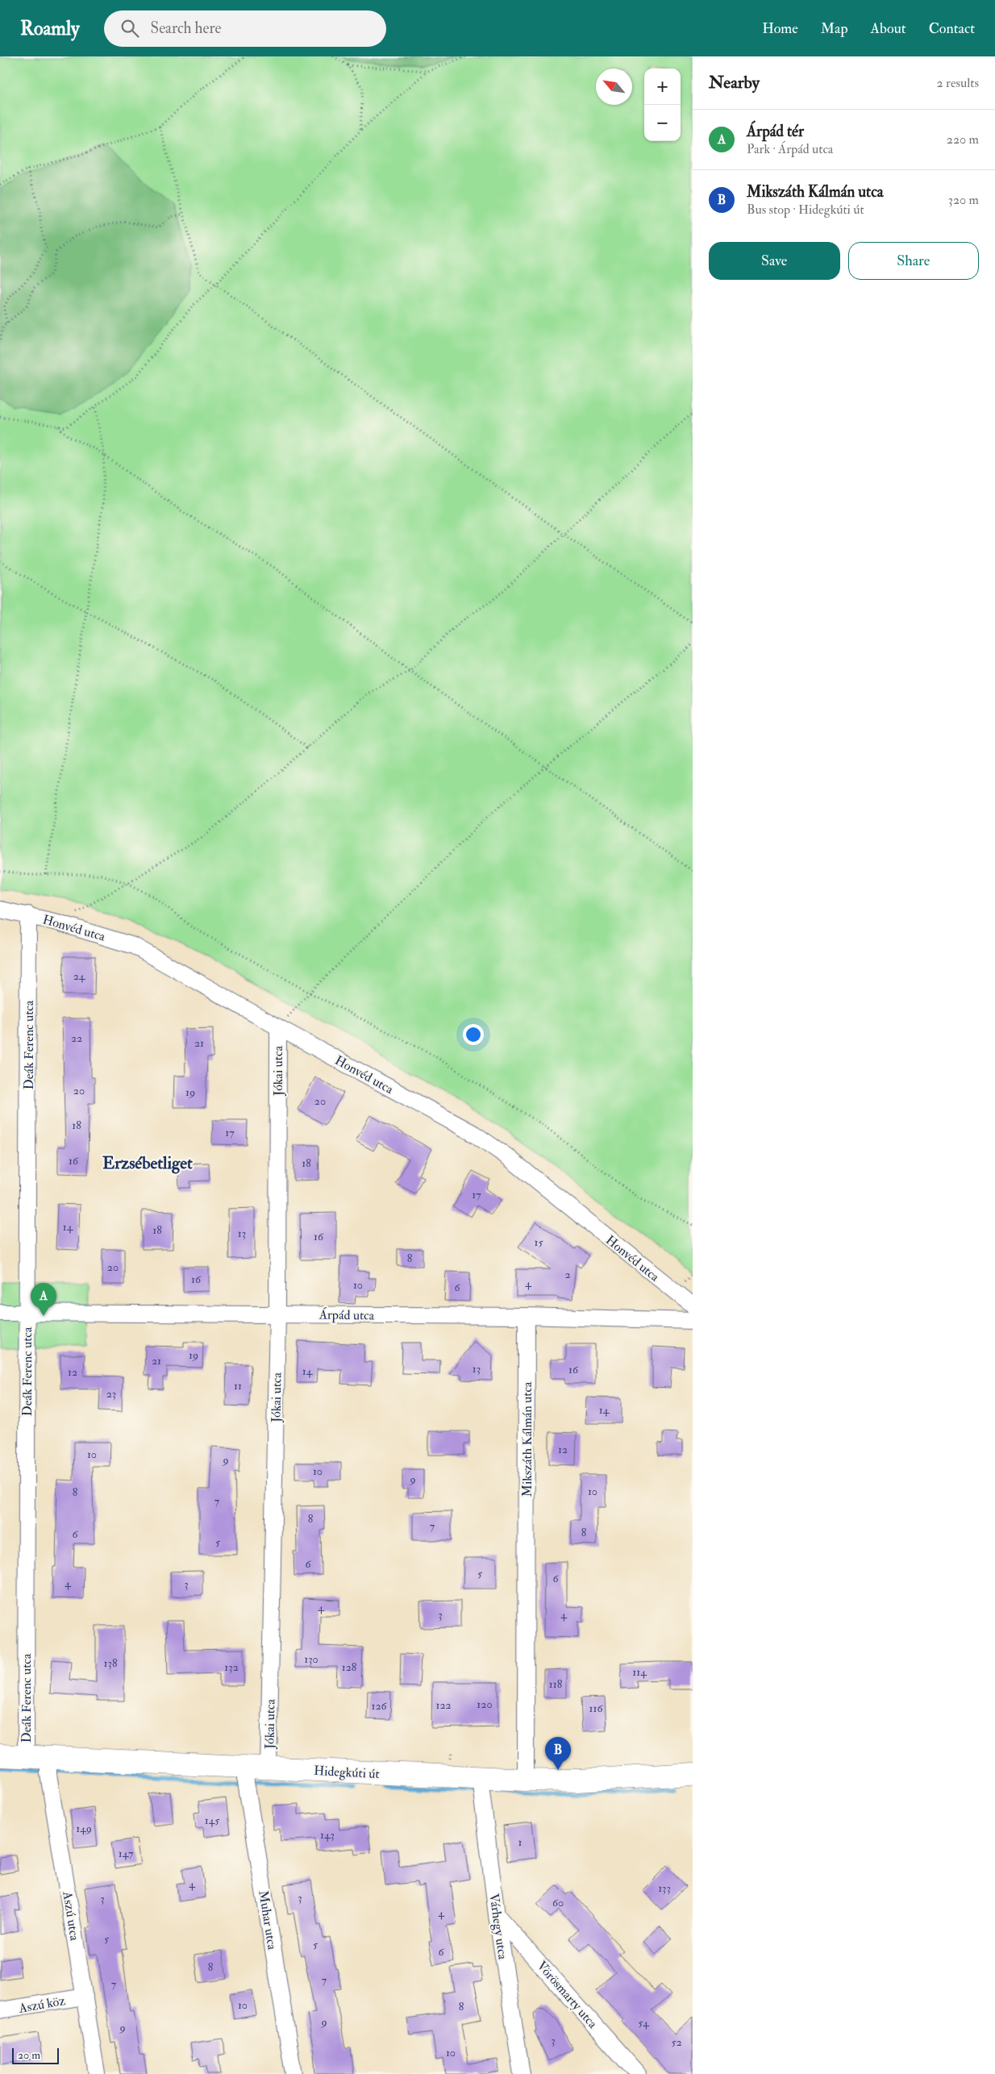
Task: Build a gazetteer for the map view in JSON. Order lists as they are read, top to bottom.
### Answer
{
  "streets": {
    "main road": ["Hidegkúti út"],
    "street": [
      "Honvéd utca",
      "Deák Ferenc utca",
      "Jókai utca",
      "Árpád utca",
      "Mikszáth Kálmán utca",
      "Aszú utca",
      "Muhar utca",
      "Várhegy utca",
      "Vörösmarty utca",
      "Aszú köz"
    ]
  },
  "crossings": [
    ["Honvéd utca", "Deák Ferenc utca"],
    ["Honvéd utca", "Jókai utca"],
    ["Deák Ferenc utca", "Árpád utca"],
    ["Deák Ferenc utca", "Hidegkúti út"],
    ["Jókai utca", "Árpád utca"],
    ["Jókai utca", "Hidegkúti út"],
    ["Árpád utca", "Mikszáth Kálmán utca"],
    ["Mikszáth Kálmán utca", "Hidegkúti út"],
    ["Hidegkúti út", "Aszú utca"],
    ["Hidegkúti út", "Muhar utca"],
    ["Hidegkúti út", "Várhegy utca"],
    ["Aszú utca", "Aszú köz"],
    ["Várhegy utca", "Vörösmarty utca"]
  ],
  "districts": ["Erzsébetliget"],
  "house_numbers": [
    "24",
    "22",
    "21",
    "20",
    "19",
    "20",
    "18",
    "17",
    "16",
    "18",
    "17",
    "14",
    "18",
    "13",
    "16",
    "15",
    "8",
    "20",
    "2",
    "16",
    "4",
    "10",
    "6",
    "19",
    "21",
    "13",
    "16",
    "14",
    "12",
    "11",
    "23",
    "14",
    "12",
    "10",
    "9",
    "10",
    "9",
    "10",
    "8",
    "7",
    "8",
    "7",
    "8",
    "6",
    "5",
    "6",
    "5",
    "6",
    "4",
    "3",
    "4",
    "3",
    "4",
    "130",
    "138",
    "132",
    "128",
    "114",
    "118",
    "120",
    "122",
    "126",
    "116",
    "145",
    "149",
    "143",
    "1",
    "147",
    "4",
    "133",
    "3",
    "3",
    "60",
    "4",
    "5",
    "5",
    "6",
    "8",
    "7",
    "7",
    "10",
    "8",
    "9",
    "54",
    "9",
    "3",
    "52",
    "10"
  ],
  "scale_bar": "20 m",
  "north": "top left",
  "page": {
    "header": "Roamly",
    "search": "Search here",
    "nav": [
      "Home",
      "Map",
      "About",
      "Contact"
    ],
    "heading": ["Nearby", "2 results"],
    "map_buttons": ["+", "−"],
    "list": [
      {
        "mark": "A",
        "name": "Árpád tér",
        "note": "Park · Árpád utca",
        "value": "220 m"
      },
      {
        "mark": "B",
        "name": "Mikszáth Kálmán utca",
        "note": "Bus stop · Hidegkúti út",
        "value": "320 m"
      }
    ],
    "buttons": ["Save", "Share"],
    "pins": ["A", "B"],
    "scale": "20 m"
  }
}
